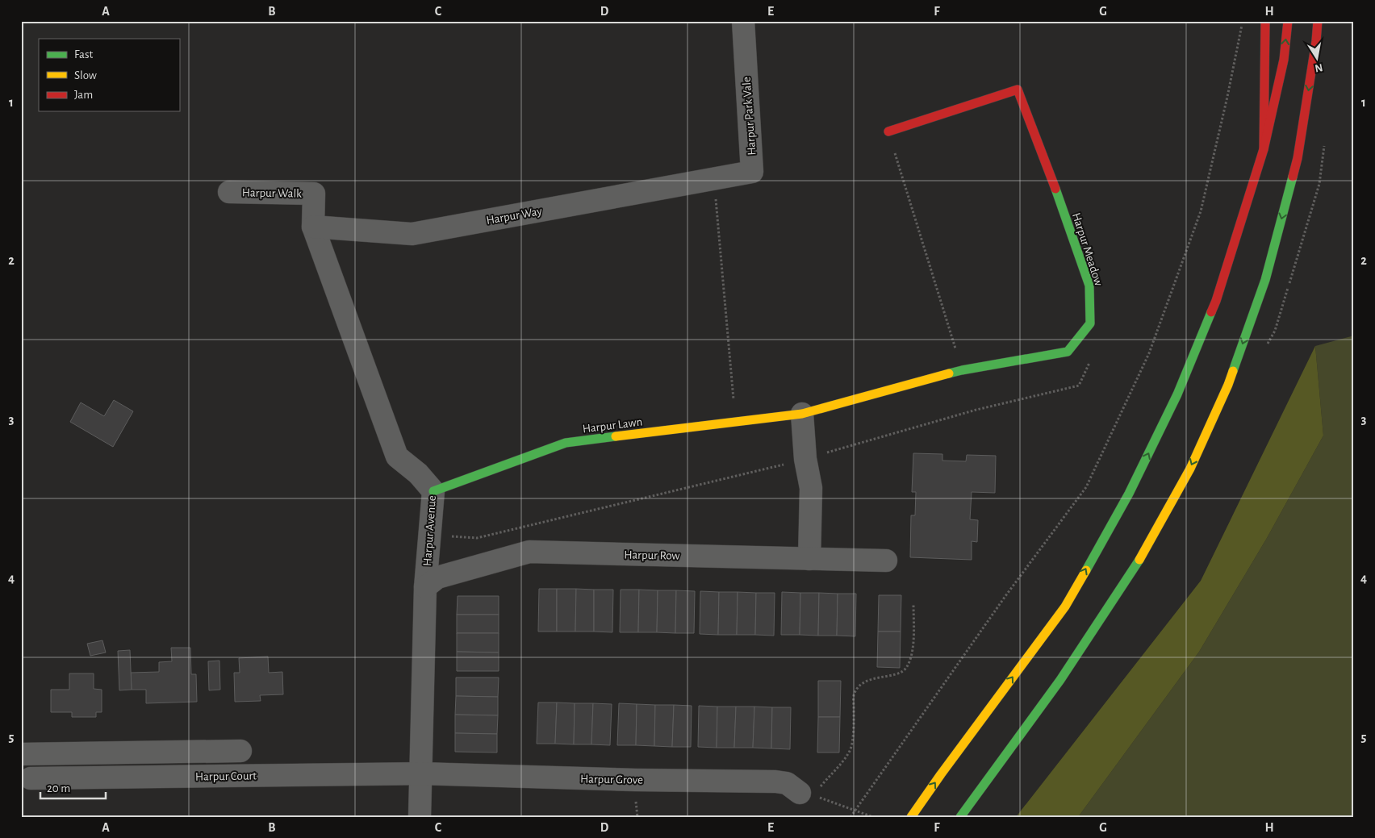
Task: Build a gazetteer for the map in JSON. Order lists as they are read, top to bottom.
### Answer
{
  "streets": {
    "main road": ["Harpur Meadow", "Harpur Lawn"],
    "street": [
      "Harpur Park Vale",
      "Harpur Walk",
      "Harpur Way",
      "Harpur Avenue",
      "Harpur Row",
      "Harpur Court",
      "Harpur Grove"
    ]
  },
  "crossings": [
    ["Harpur Park Vale", "Harpur Way"],
    ["Harpur Walk", "Harpur Way"],
    ["Harpur Walk", "Harpur Avenue"],
    ["Harpur Way", "Harpur Avenue"],
    ["Harpur Meadow", "Harpur Lawn"],
    ["Harpur Lawn", "Harpur Avenue"],
    ["Harpur Avenue", "Harpur Row"],
    ["Harpur Avenue", "Harpur Court"],
    ["Harpur Avenue", "Harpur Grove"],
    ["Harpur Court", "Harpur Grove"]
  ],
  "legend": ["Fast", "Slow", "Jam"],
  "scale_bar": "20 m",
  "north": "bottom",
  "grid": {
    "columns": [
      "A",
      "B",
      "C",
      "D",
      "E",
      "F",
      "G",
      "H"
    ],
    "rows": [
      "1",
      "2",
      "3",
      "4",
      "5"
    ]
  }
}
